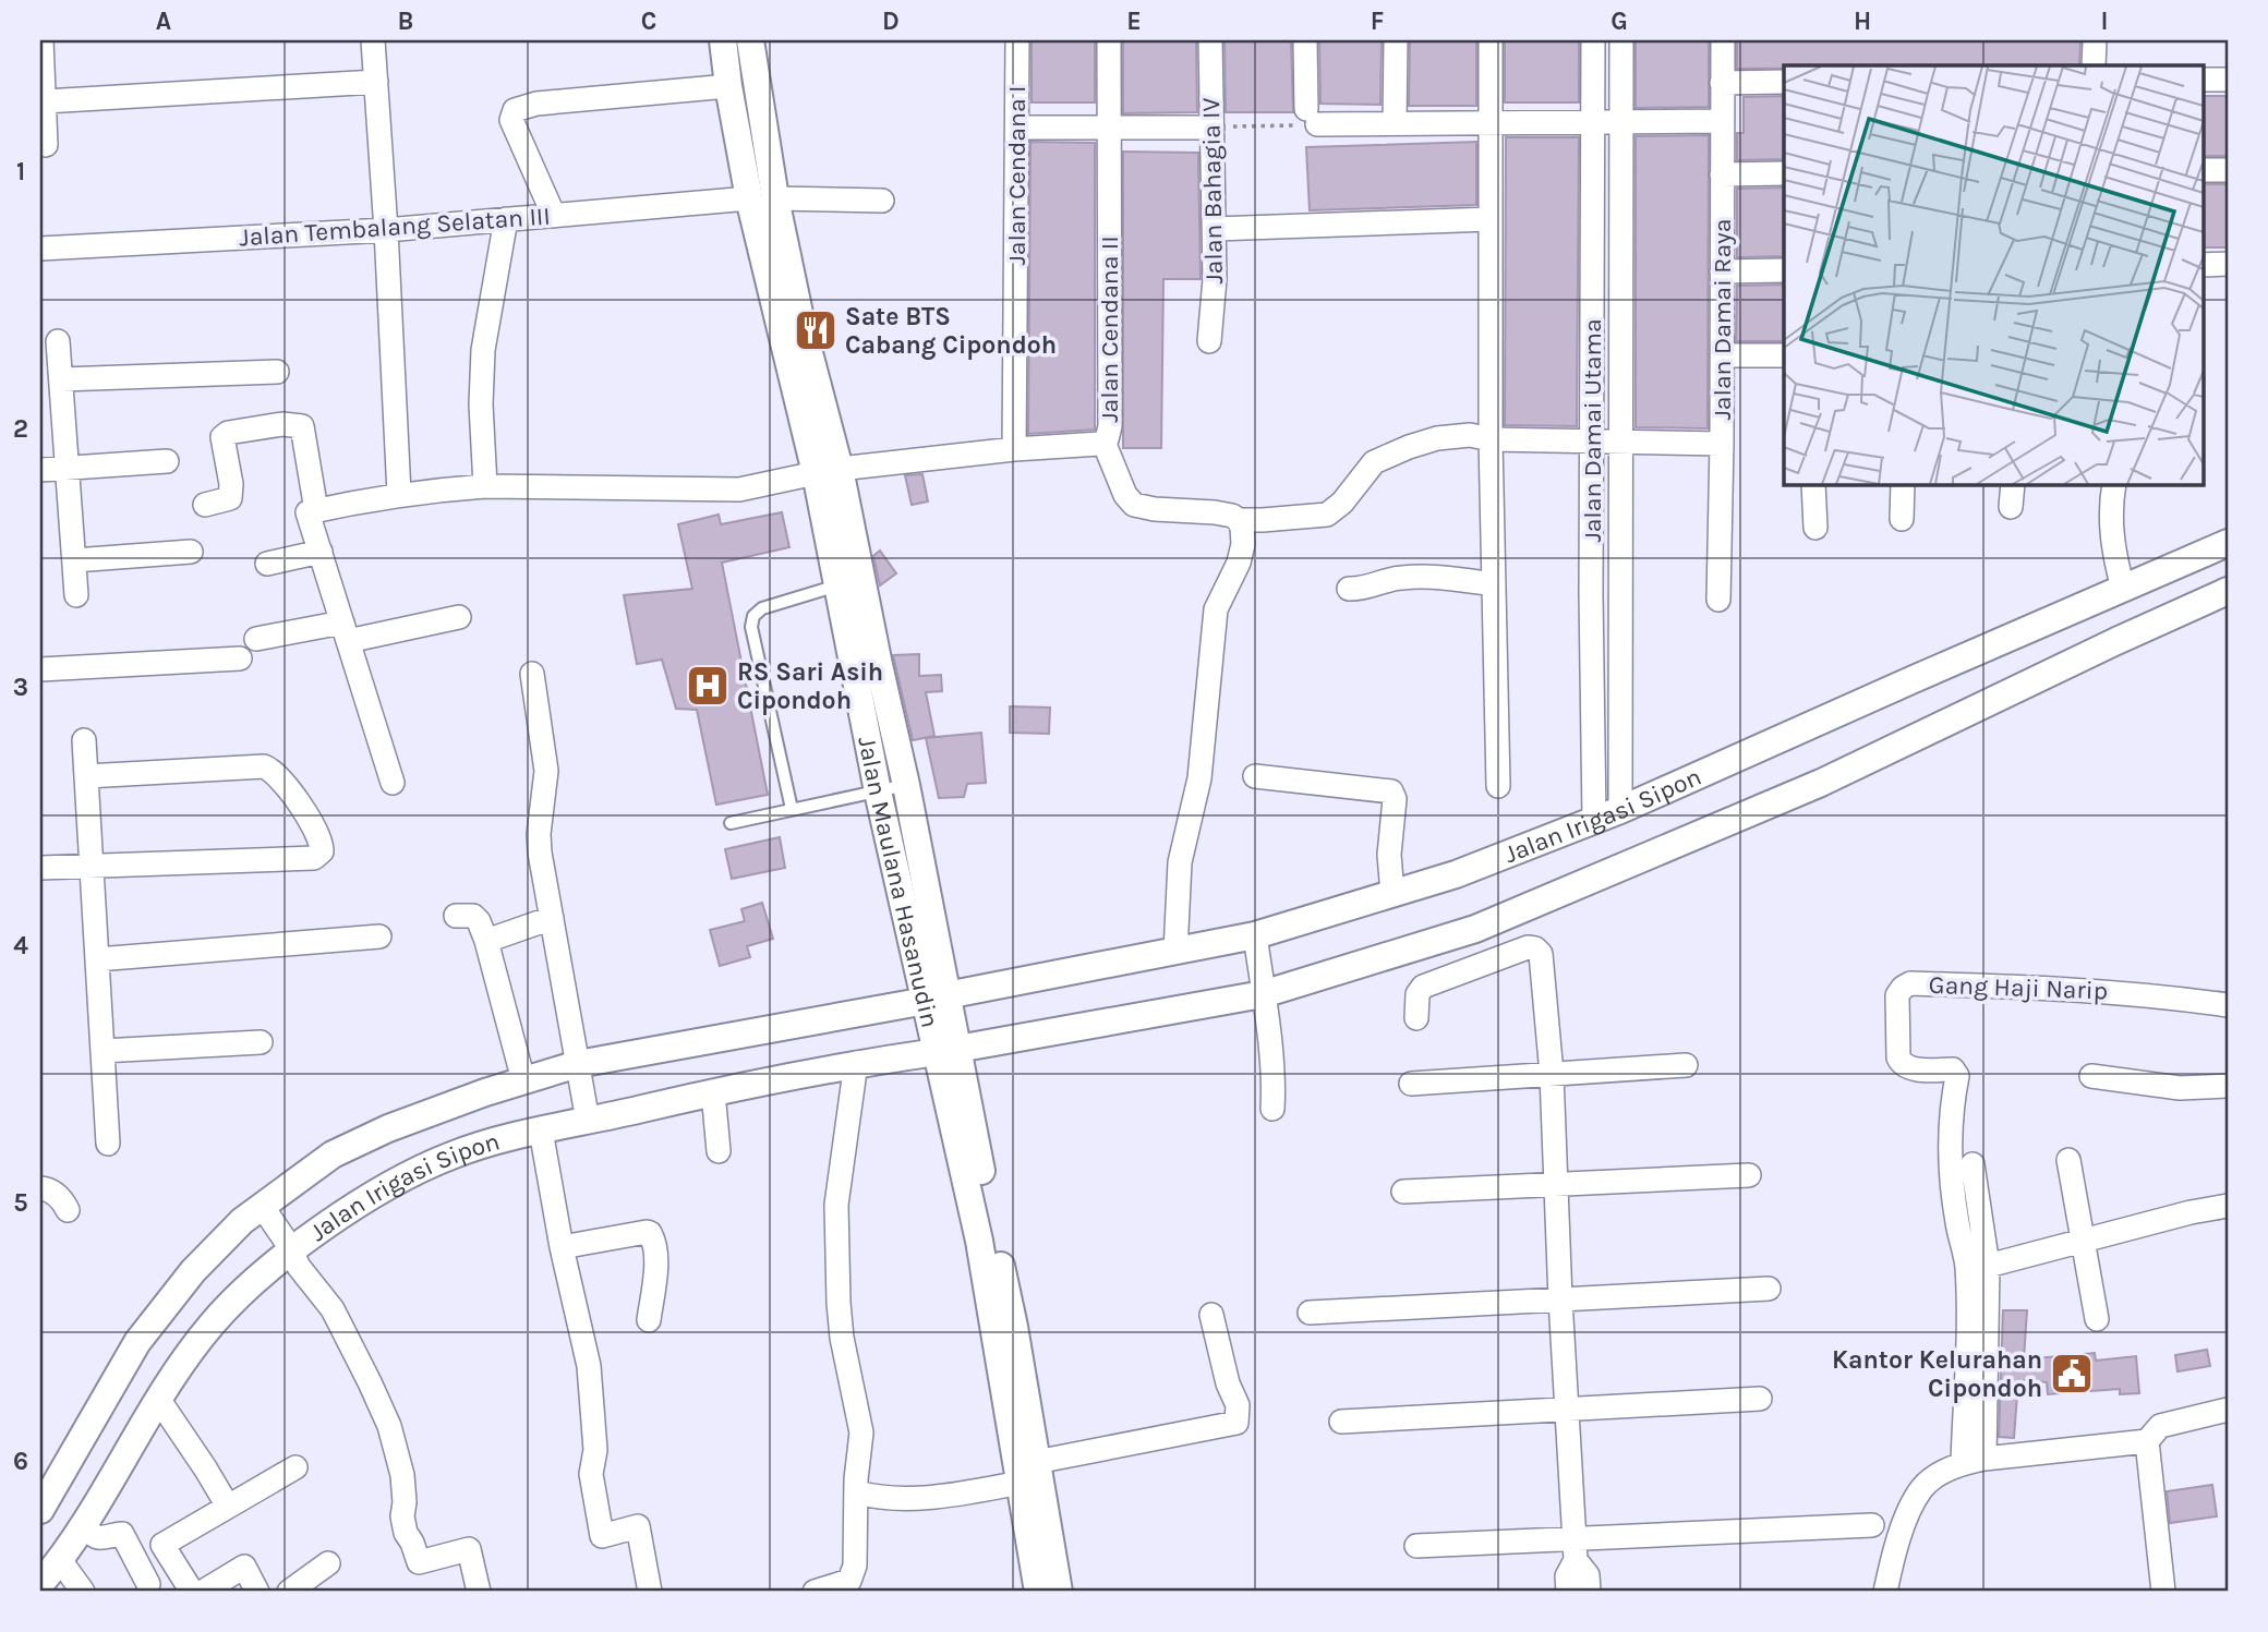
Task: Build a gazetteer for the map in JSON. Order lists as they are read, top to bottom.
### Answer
{
  "streets": {
    "street": [
      "Jalan Cendana I",
      "Jalan Bahagia IV",
      "Jalan Tembalang Selatan III",
      "Jalan Damai Raya",
      "Jalan Cendana II",
      "Jalan Damai Utama",
      "Jalan Irigasi Sipon",
      "Jalan Maulana Hasanudin",
      "Gang Haji Narip"
    ]
  },
  "crossings": [
    ["Jalan Cendana I", "Jalan Cendana II"],
    ["Jalan Tembalang Selatan III", "Jalan Maulana Hasanudin"],
    ["Jalan Cendana II", "Jalan Maulana Hasanudin"],
    ["Jalan Damai Utama", "Jalan Irigasi Sipon"],
    ["Jalan Irigasi Sipon", "Jalan Maulana Hasanudin"]
  ],
  "places": {
    "restaurant": ["Sate BTS Cabang Cipondoh"],
    "hospital": ["RS Sari Asih Cipondoh"],
    "public building": ["Kantor Kelurahan Cipondoh"]
  },
  "grid": {
    "columns": [
      "A",
      "B",
      "C",
      "D",
      "E",
      "F",
      "G",
      "H",
      "I"
    ],
    "rows": [
      "1",
      "2",
      "3",
      "4",
      "5",
      "6"
    ]
  }
}
